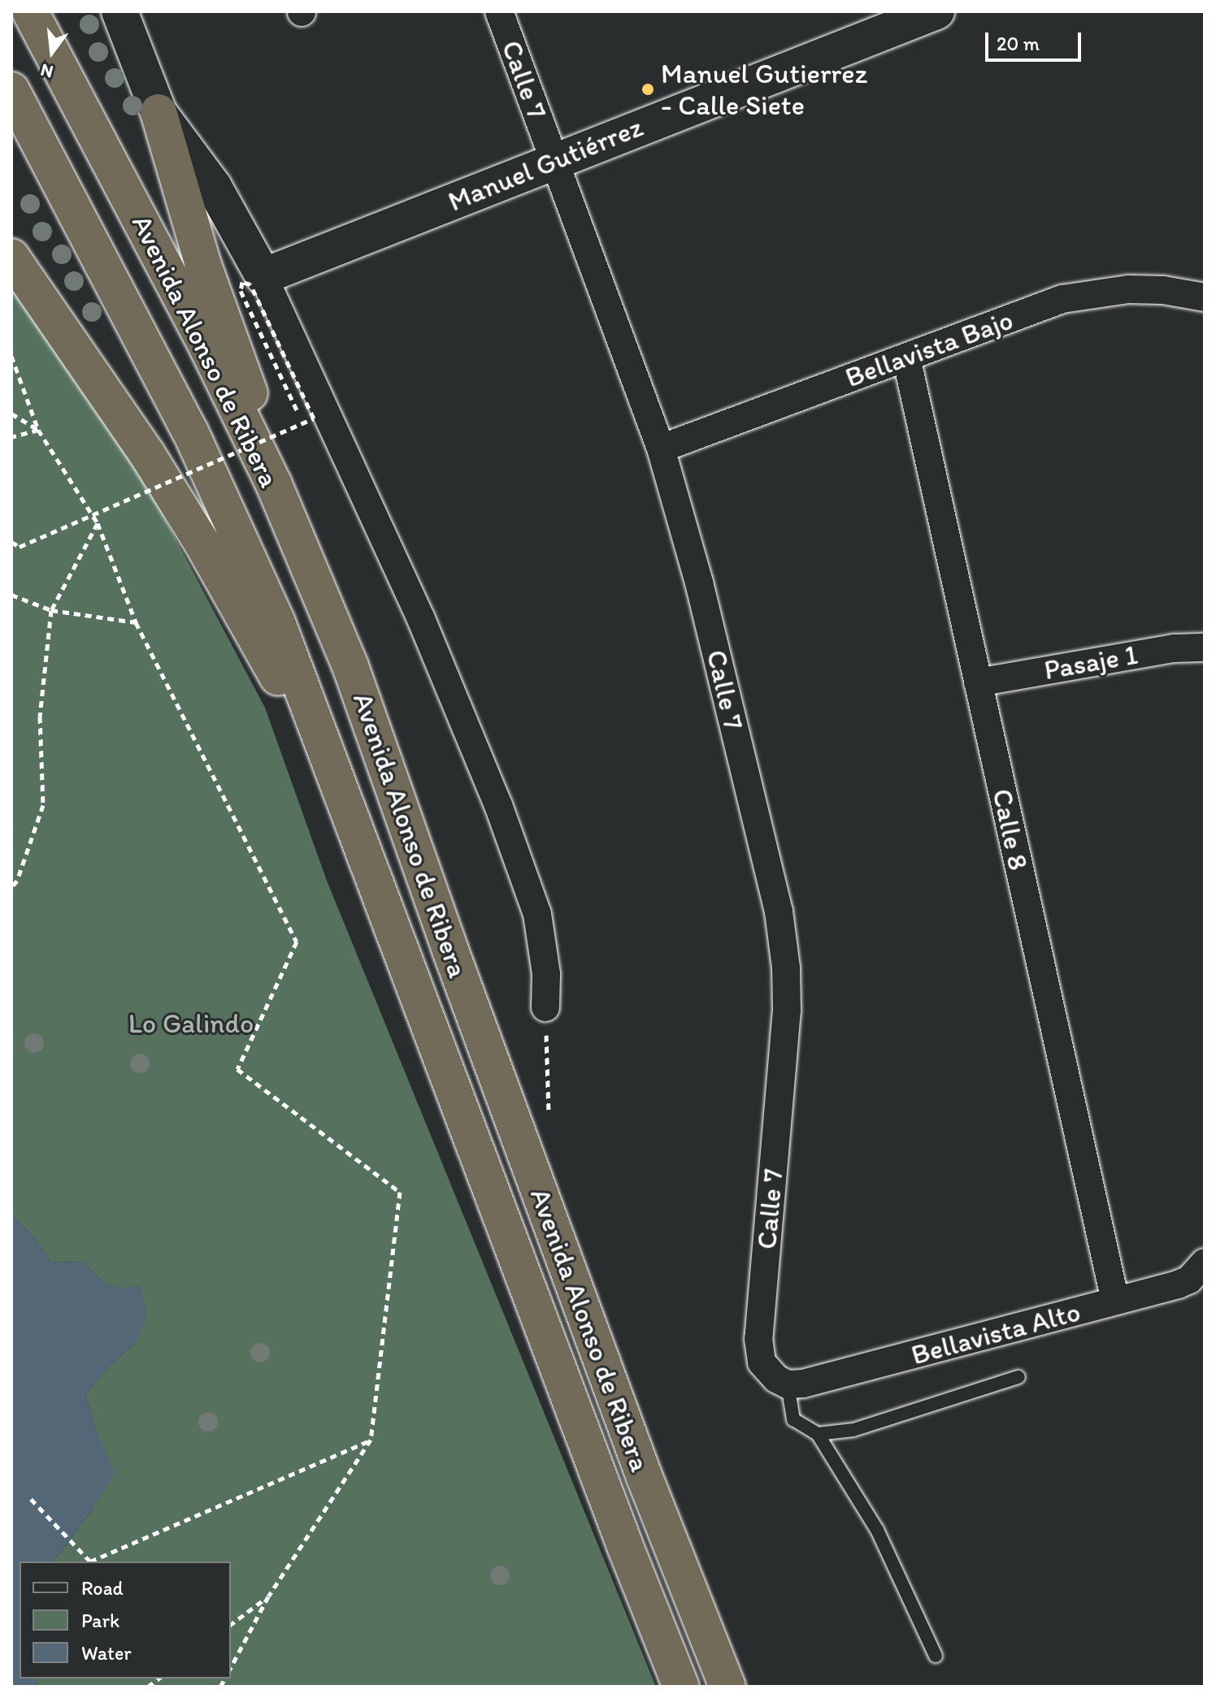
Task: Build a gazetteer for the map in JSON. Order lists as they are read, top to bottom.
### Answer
{
  "streets": {
    "highway": ["Avenida Alonso de Ribera"],
    "street": [
      "Calle 7",
      "Manuel Gutiérrez",
      "Bellavista Bajo",
      "Pasaje 1",
      "Calle 8",
      "Bellavista Alto"
    ]
  },
  "crossings": [
    ["Calle 7", "Manuel Gutiérrez"],
    ["Calle 7", "Bellavista Bajo"],
    ["Calle 7", "Bellavista Alto"],
    ["Bellavista Bajo", "Calle 8"],
    ["Pasaje 1", "Calle 8"],
    ["Calle 8", "Bellavista Alto"]
  ],
  "parks": ["Lo Galindo"],
  "places": ["Manuel Gutierrez - Calle Siete"],
  "legend": ["Road", "Park", "Water"],
  "scale_bar": "20 m",
  "north": "bottom"
}
